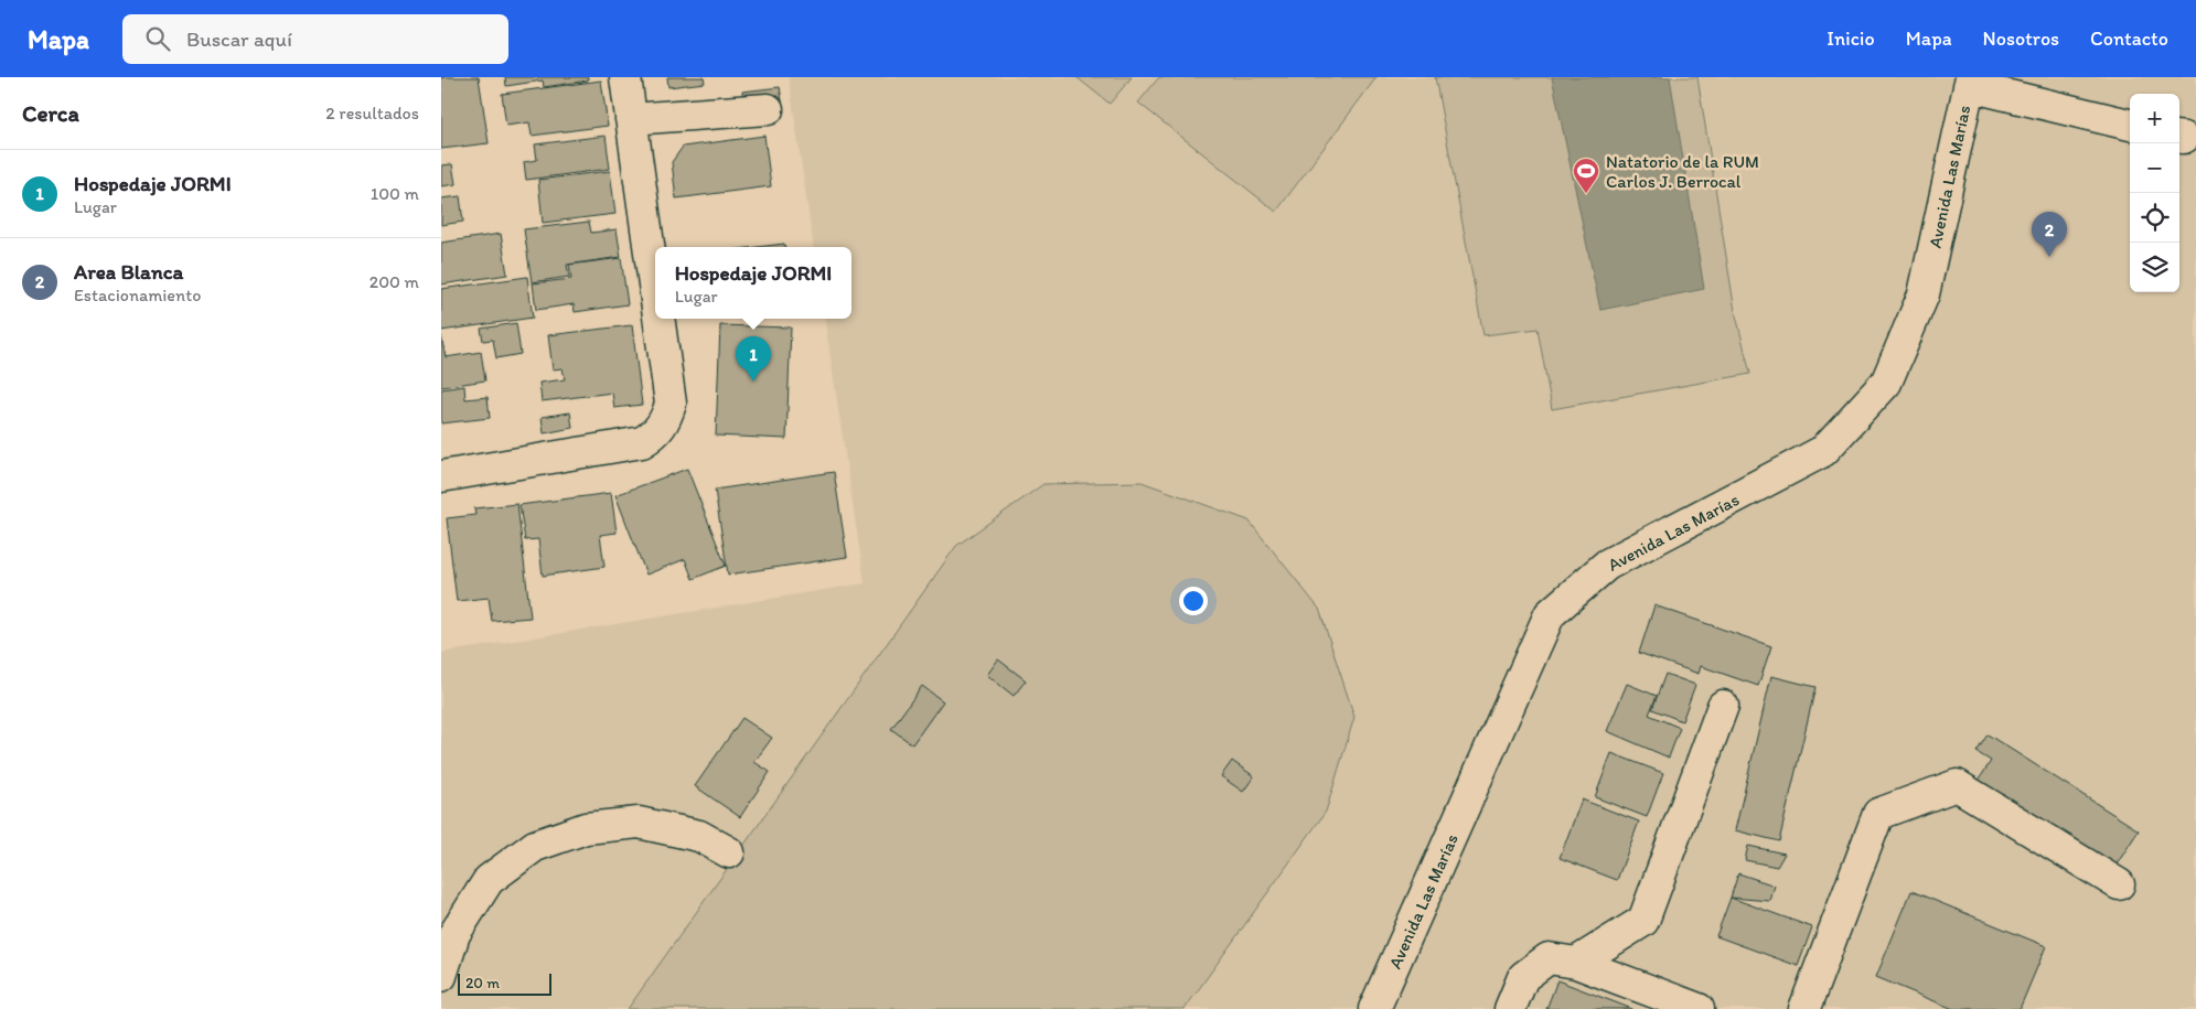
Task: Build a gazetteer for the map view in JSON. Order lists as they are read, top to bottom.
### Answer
{
  "streets": {
    "street": ["Avenida Las Marías"]
  },
  "places": {
    "sports": ["Natatorio de la RUM Carlos J. Berrocal"]
  },
  "scale_bar": "20 m",
  "page": {
    "header": "Mapa",
    "search": "Buscar aquí",
    "nav": [
      "Inicio",
      "Mapa",
      "Nosotros",
      "Contacto"
    ],
    "heading": ["Cerca", "2 resultados"],
    "map_buttons": ["+", "−"],
    "list": [
      {
        "mark": "1",
        "name": "Hospedaje JORMI",
        "note": "Lugar",
        "value": "100 m"
      },
      {
        "mark": "2",
        "name": "Area Blanca",
        "note": "Estacionamiento",
        "value": "200 m"
      }
    ],
    "pins": ["2", "1"],
    "popup": ["Hospedaje JORMI", "Lugar"],
    "scale": "20 m"
  }
}
